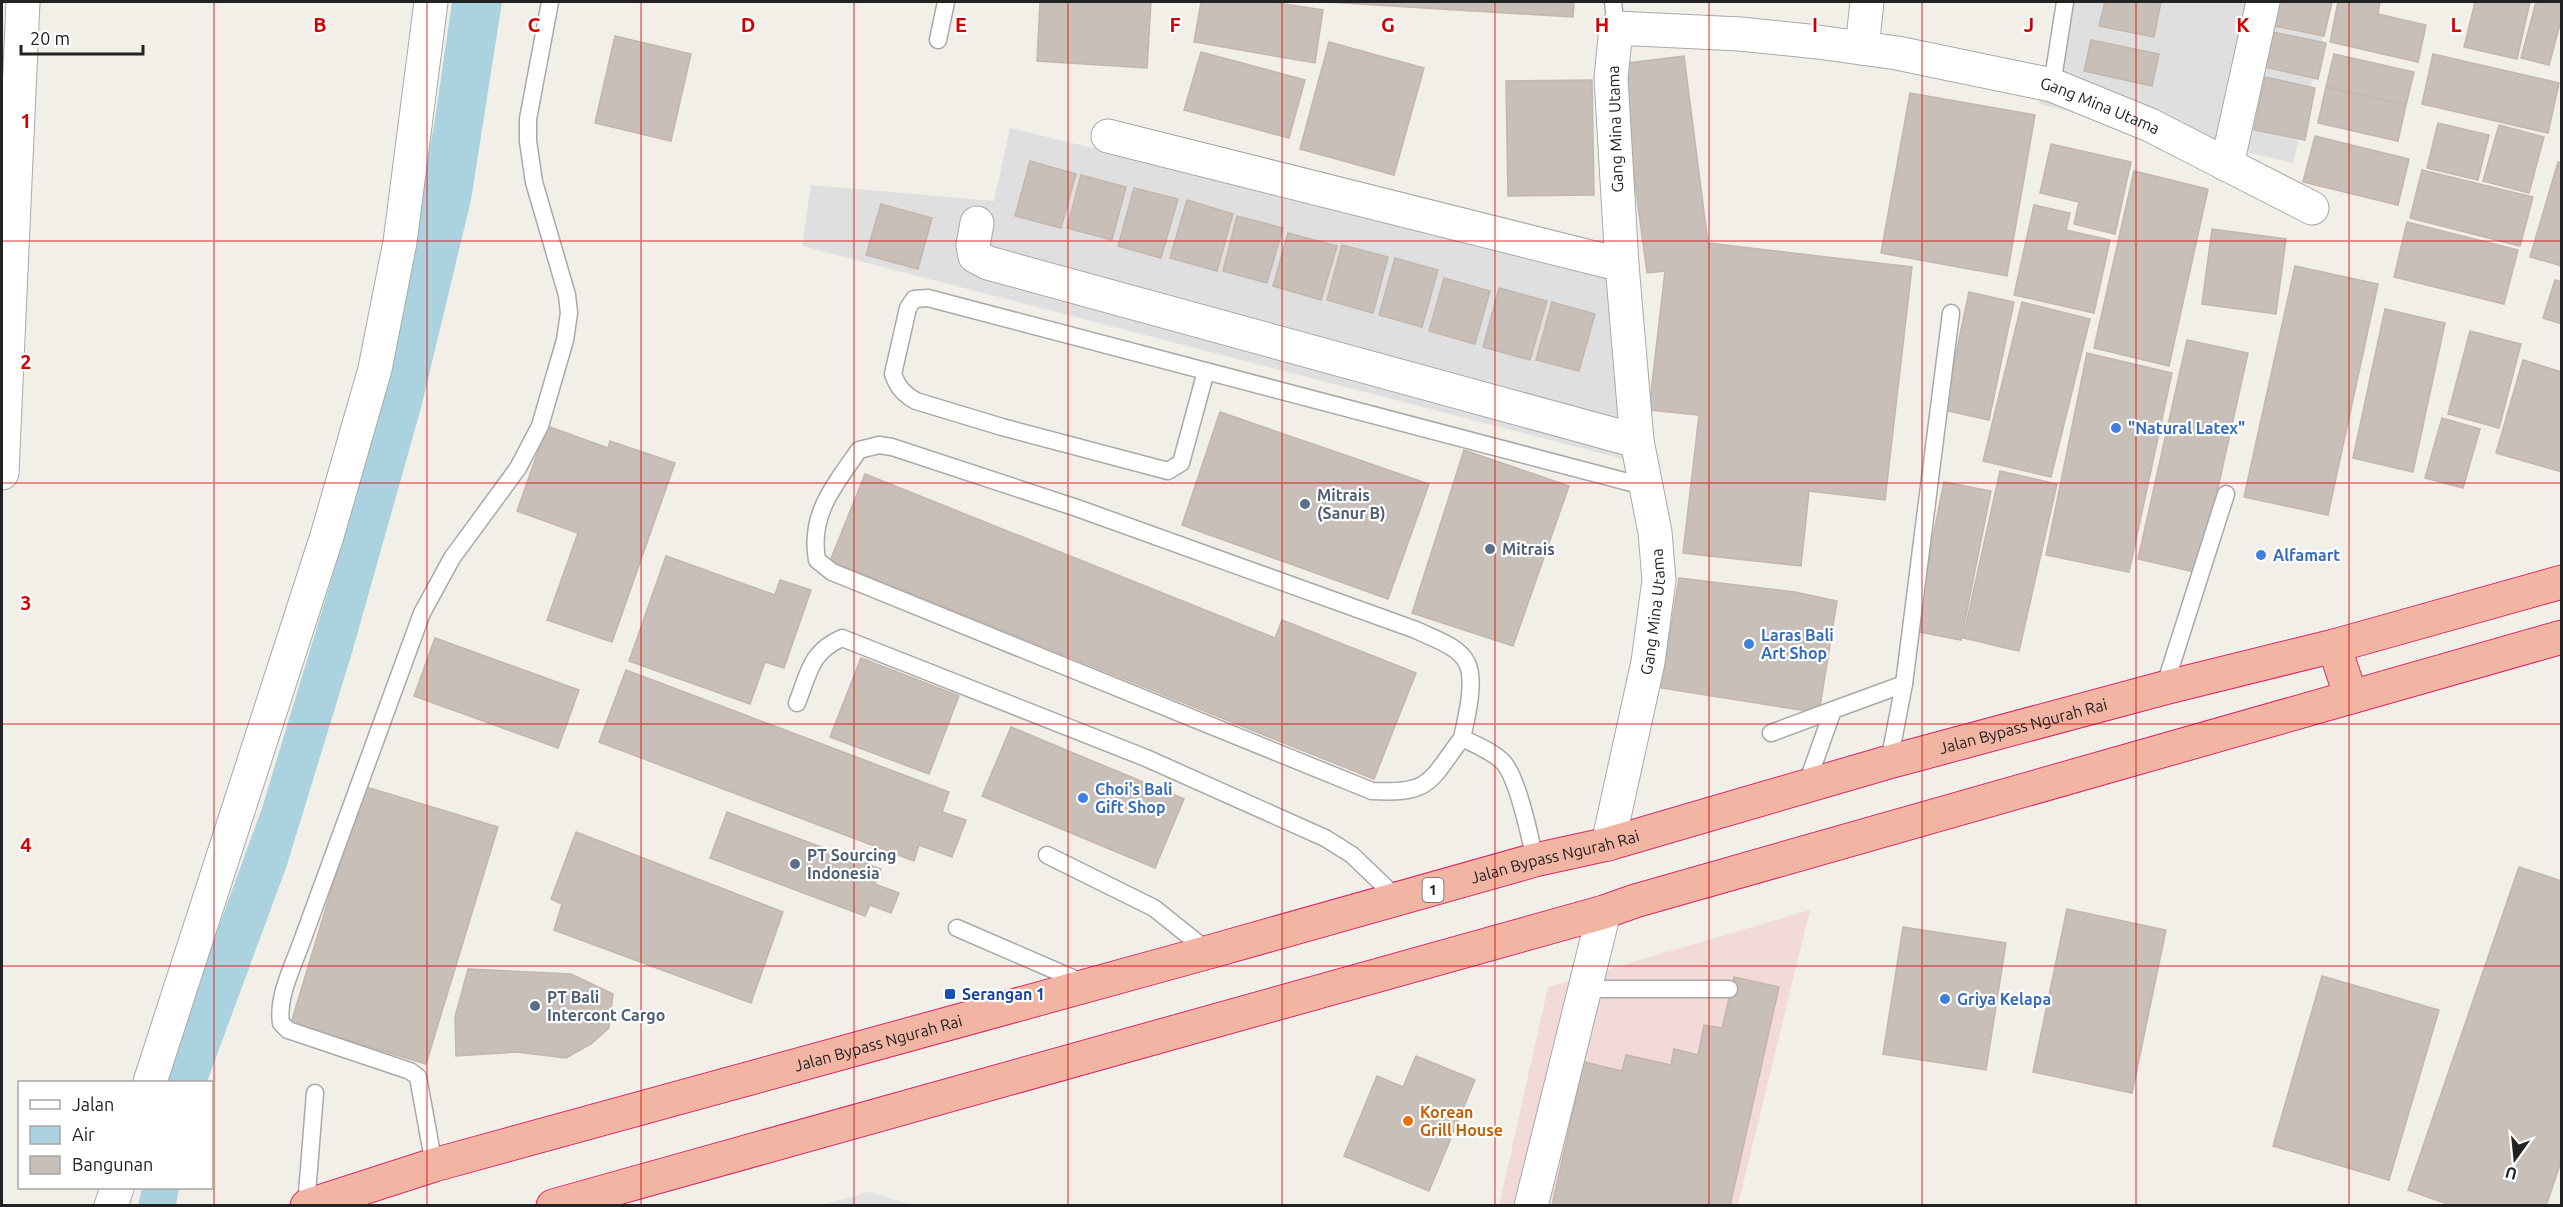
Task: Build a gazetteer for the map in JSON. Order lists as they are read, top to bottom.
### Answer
{
  "streets": {
    "highway": ["Jalan Bypass Ngurah Rai", "1"],
    "street": ["Gang Mina Utama"]
  },
  "crossings": [
    ["Gang Mina Utama", "Jalan Bypass Ngurah Rai"]
  ],
  "places": {
    "other": [
      "\"Natural Latex\"",
      "Mitrais (Sanur B)",
      "Mitrais",
      "Alfamart",
      "Laras Bali Art Shop",
      "Choi's Bali Gift Shop",
      "PT Sourcing Indonesia",
      "Griya Kelapa",
      "PT Bali Intercont Cargo",
      "Korean Grill House"
    ],
    "transit": ["Serangan 1"]
  },
  "legend": ["Jalan", "Air", "Bangunan"],
  "scale_bar": "20 m",
  "north": "bottom",
  "grid": {
    "columns": [
      "B",
      "C",
      "D",
      "E",
      "F",
      "G",
      "H",
      "I",
      "J",
      "K",
      "L"
    ],
    "rows": [
      "1",
      "2",
      "3",
      "4"
    ]
  }
}
